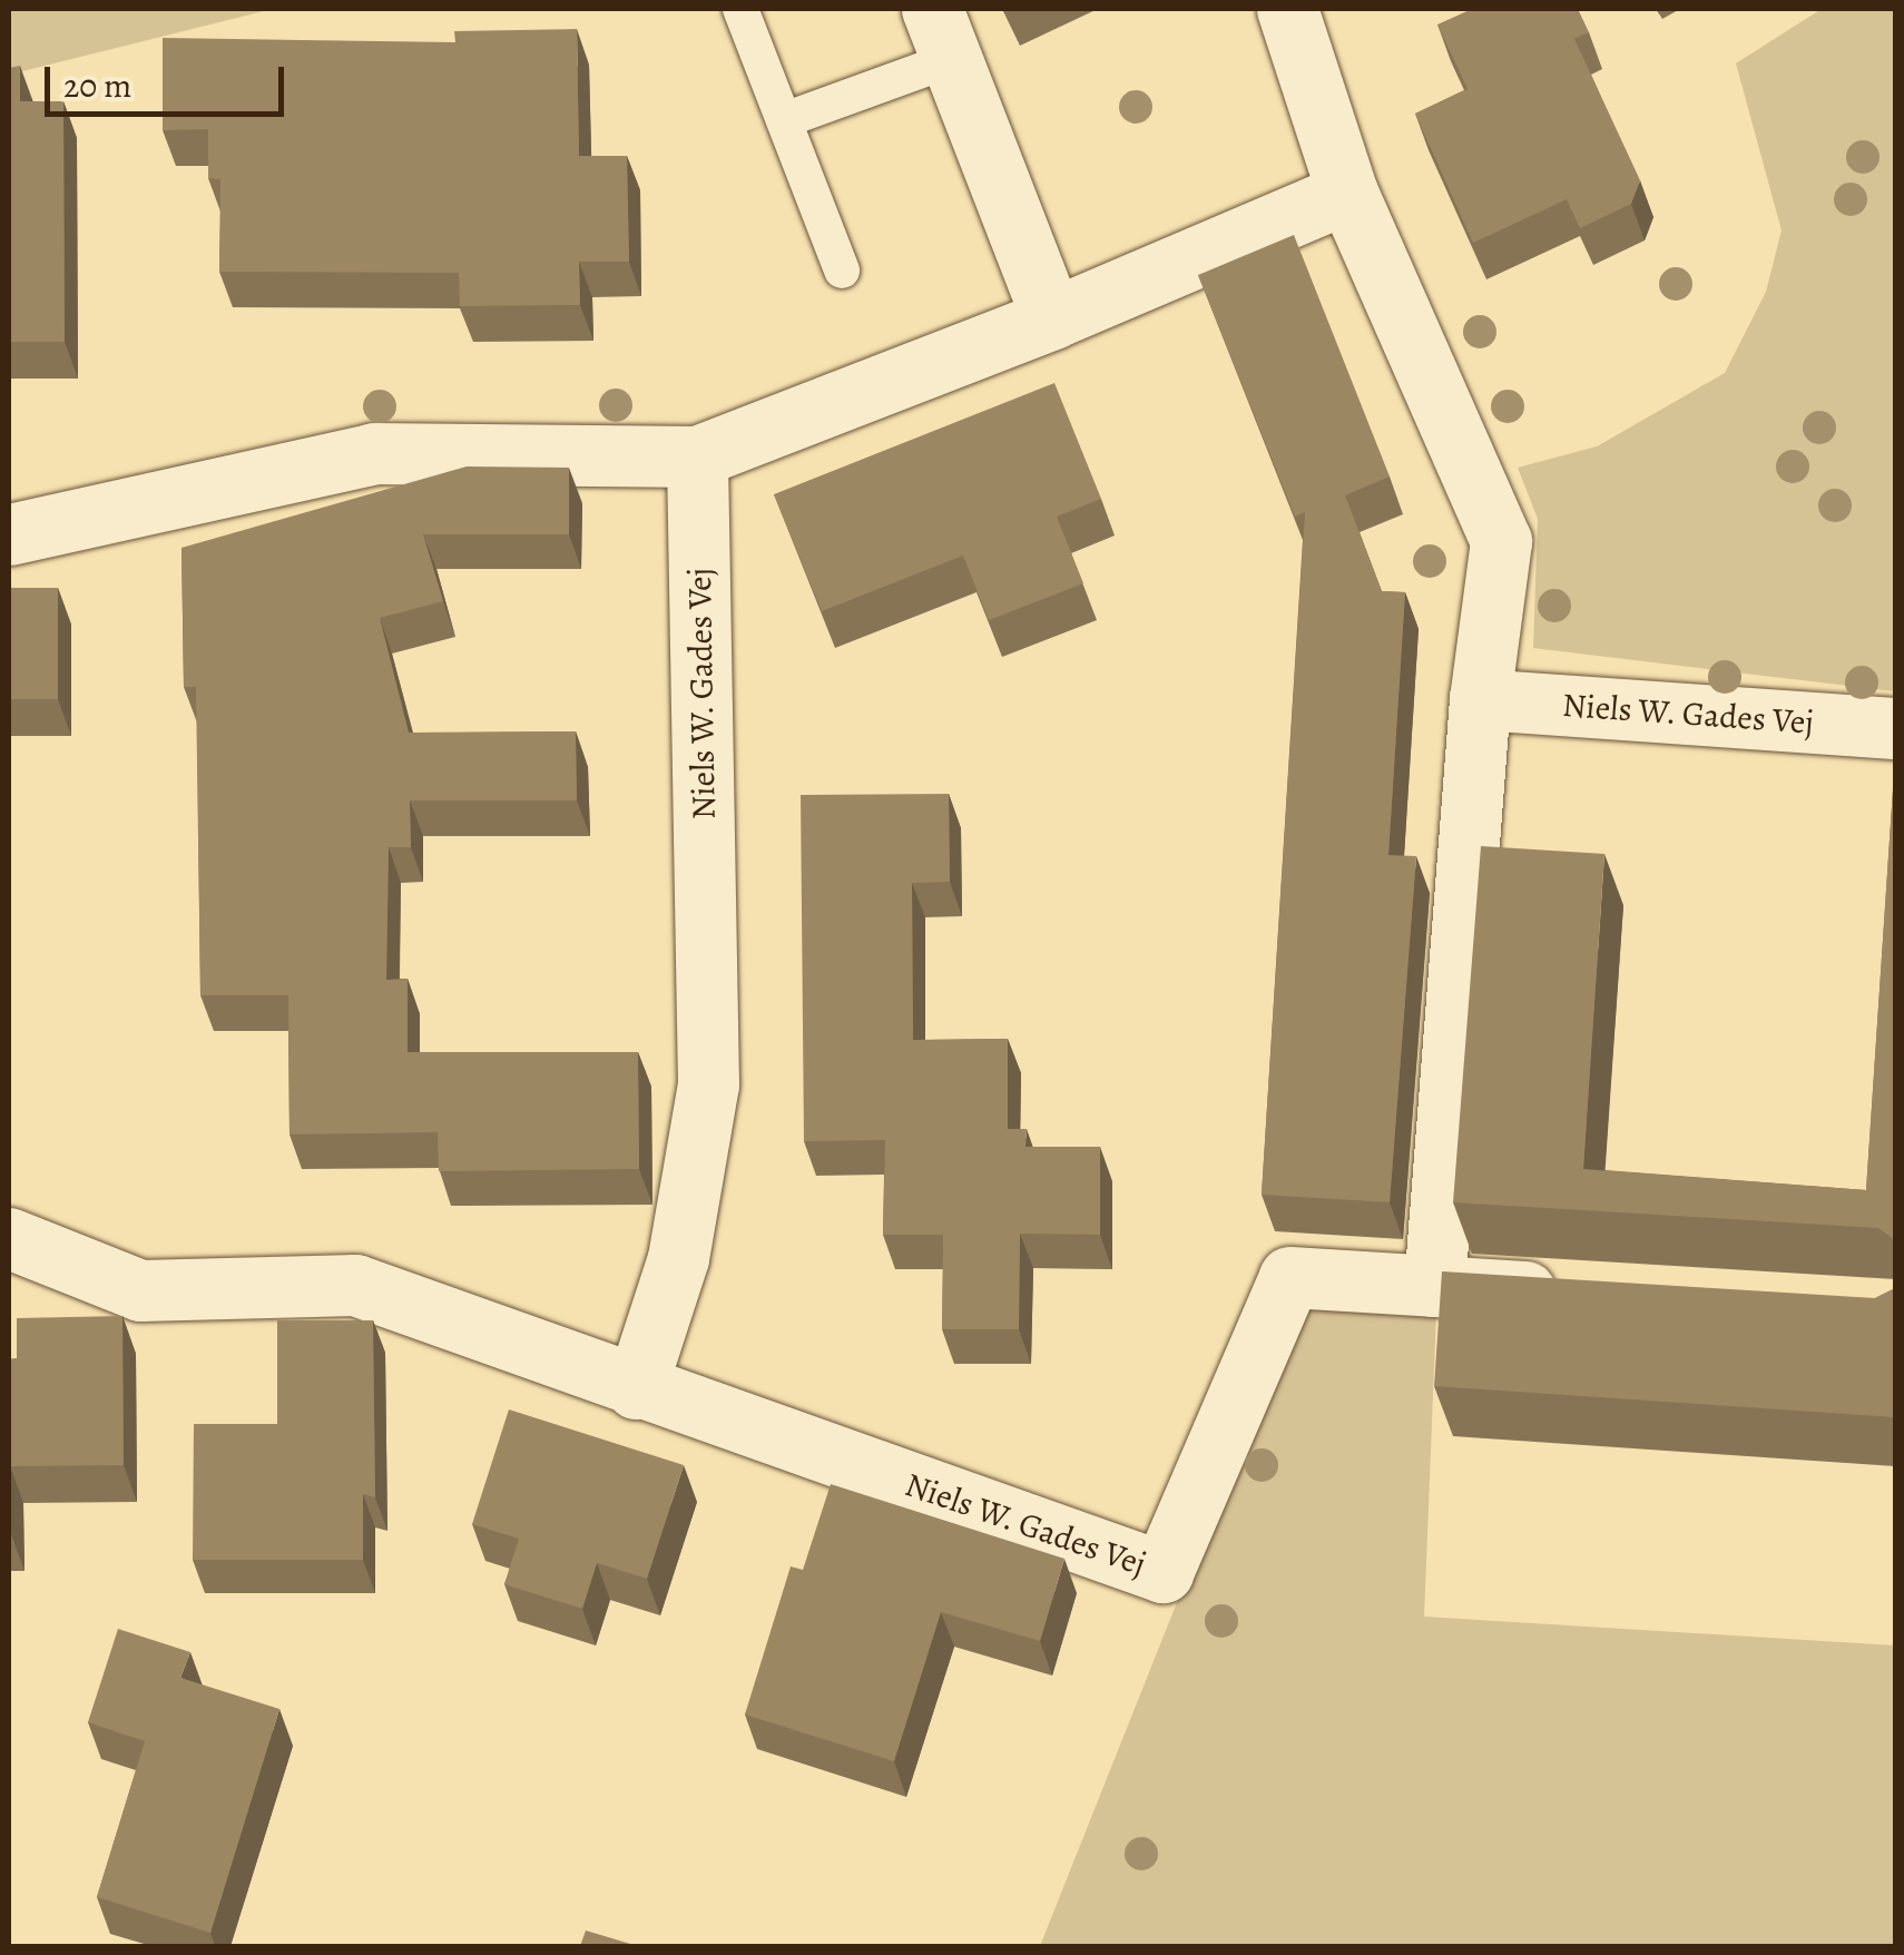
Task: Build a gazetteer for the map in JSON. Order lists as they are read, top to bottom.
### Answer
{
  "streets": {
    "street": ["Niels W. Gades Vej"]
  },
  "scale_bar": "20 m"
}
